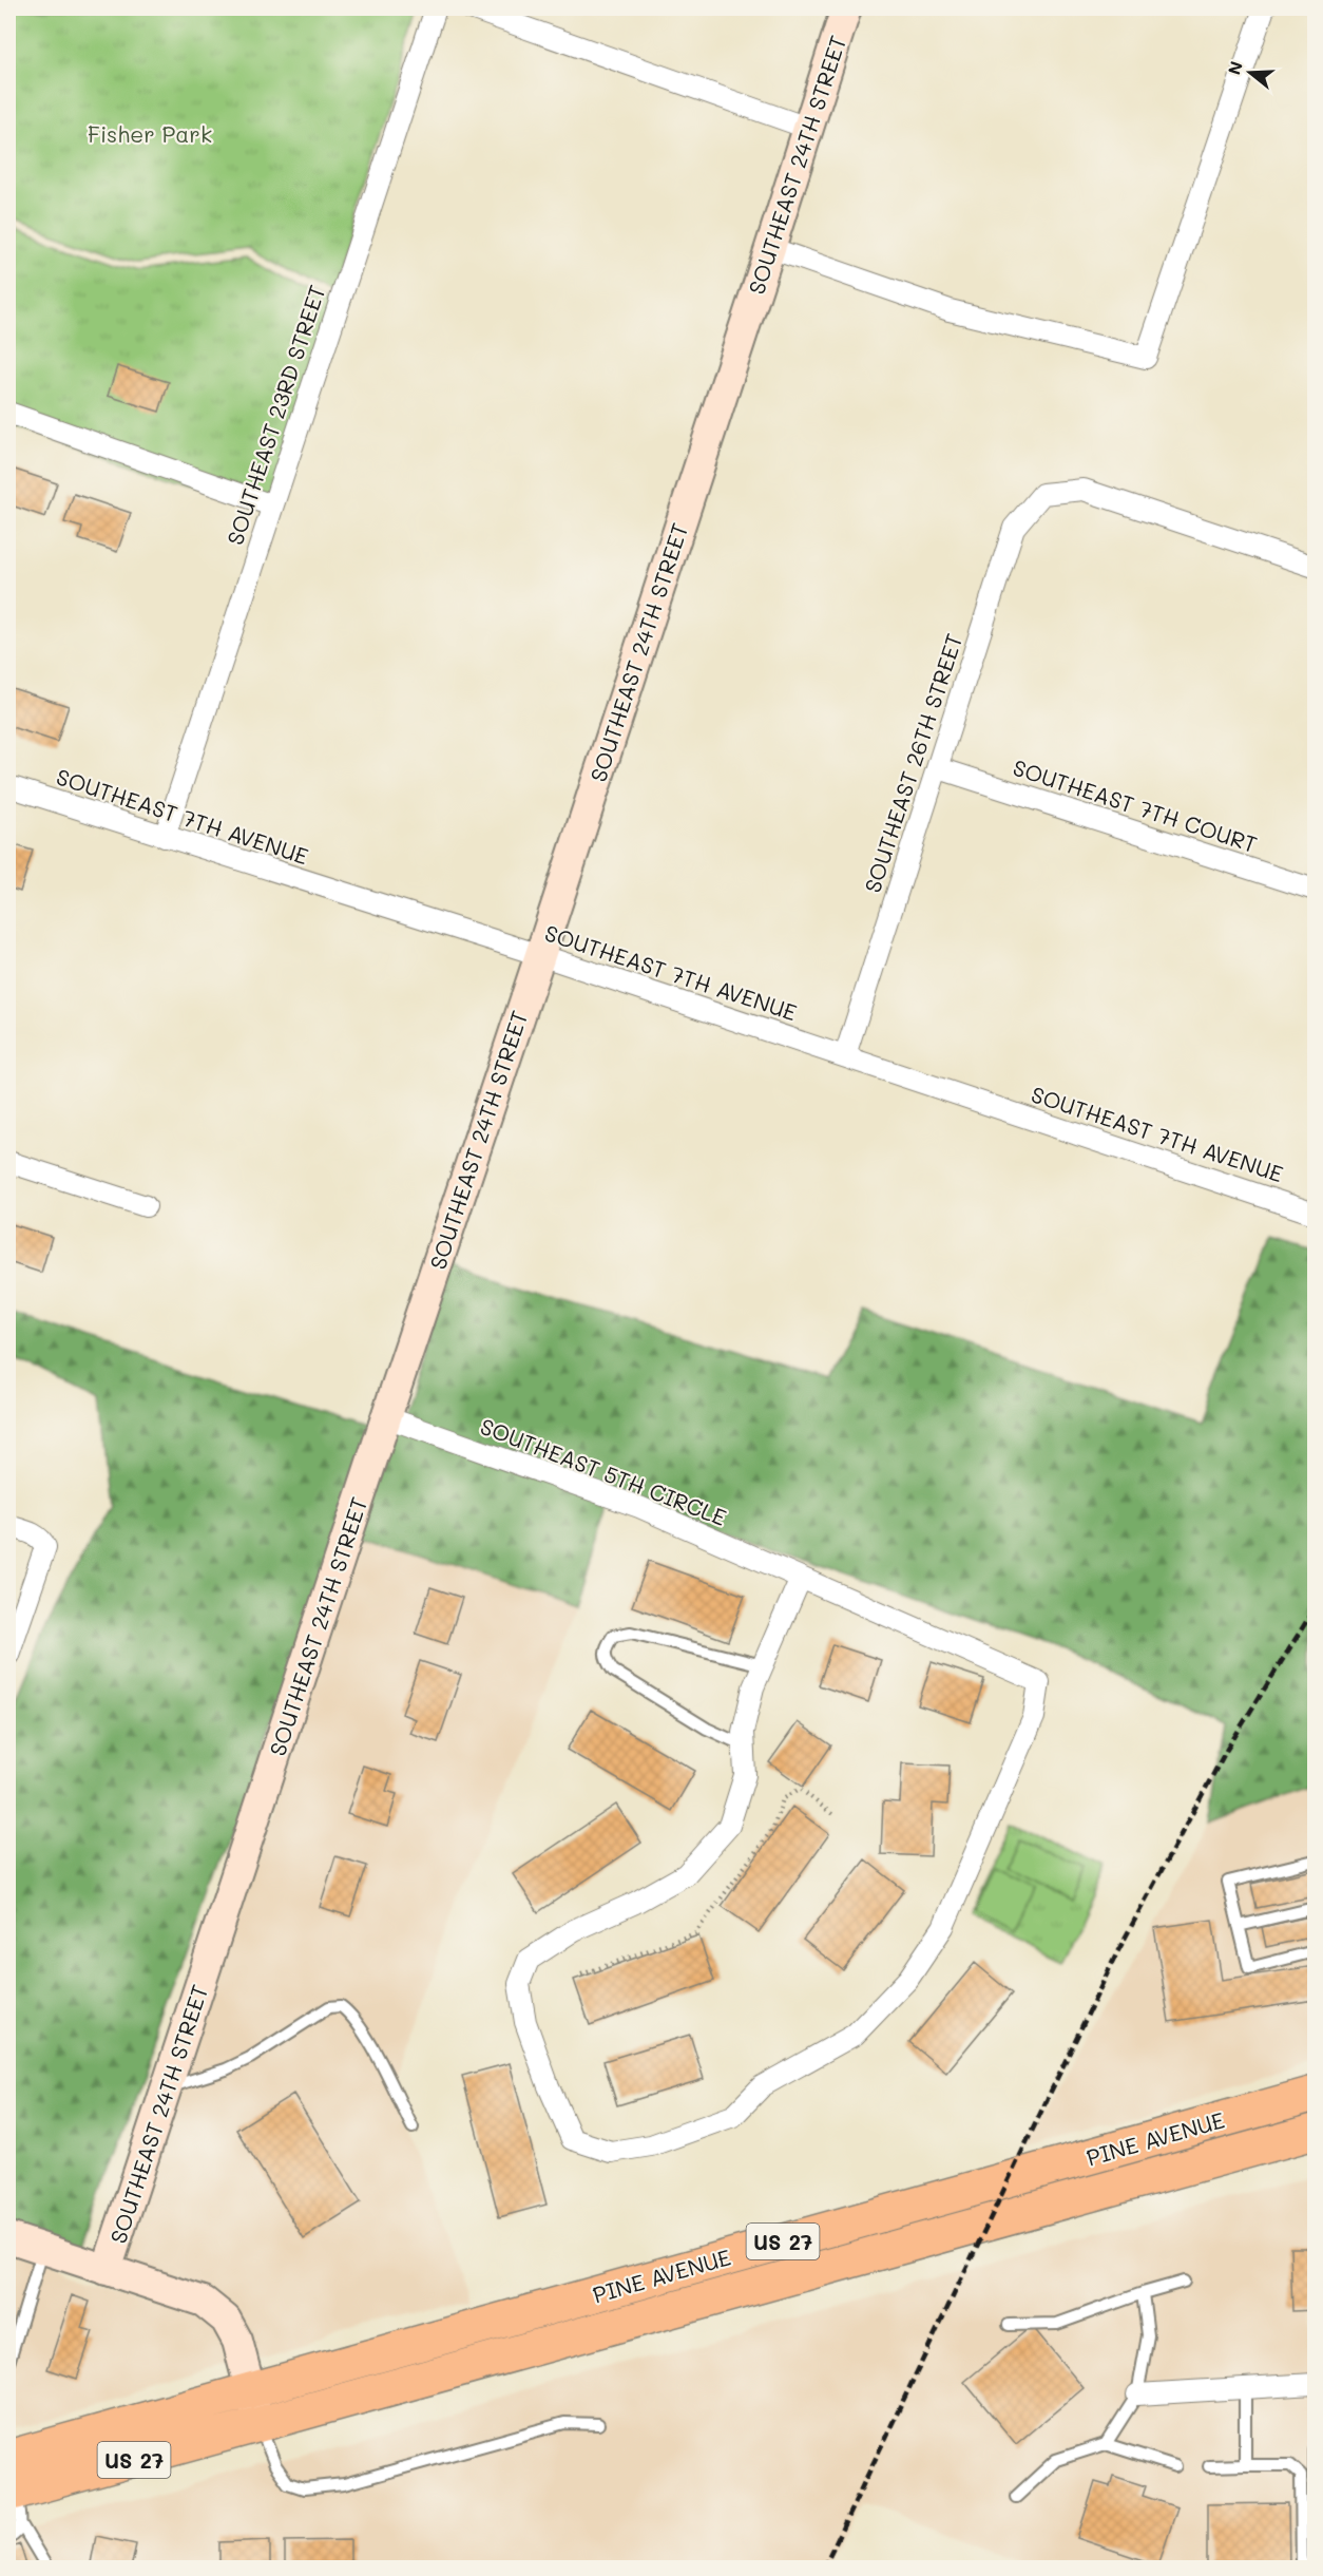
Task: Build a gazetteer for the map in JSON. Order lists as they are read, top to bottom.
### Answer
{
  "streets": {
    "highway": ["PINE AVENUE", "US 27"],
    "street": [
      "SOUTHEAST 24TH STREET",
      "SOUTHEAST 23RD STREET",
      "SOUTHEAST 26TH STREET",
      "SOUTHEAST 7TH COURT",
      "SOUTHEAST 7TH AVENUE",
      "SOUTHEAST 5TH CIRCLE"
    ]
  },
  "crossings": [
    ["SOUTHEAST 24TH STREET", "SOUTHEAST 7TH AVENUE"],
    ["SOUTHEAST 24TH STREET", "SOUTHEAST 5TH CIRCLE"],
    ["SOUTHEAST 23RD STREET", "SOUTHEAST 7TH AVENUE"],
    ["SOUTHEAST 26TH STREET", "SOUTHEAST 7TH COURT"],
    ["SOUTHEAST 26TH STREET", "SOUTHEAST 7TH AVENUE"]
  ],
  "parks": ["Fisher Park"],
  "north": "left"
}
